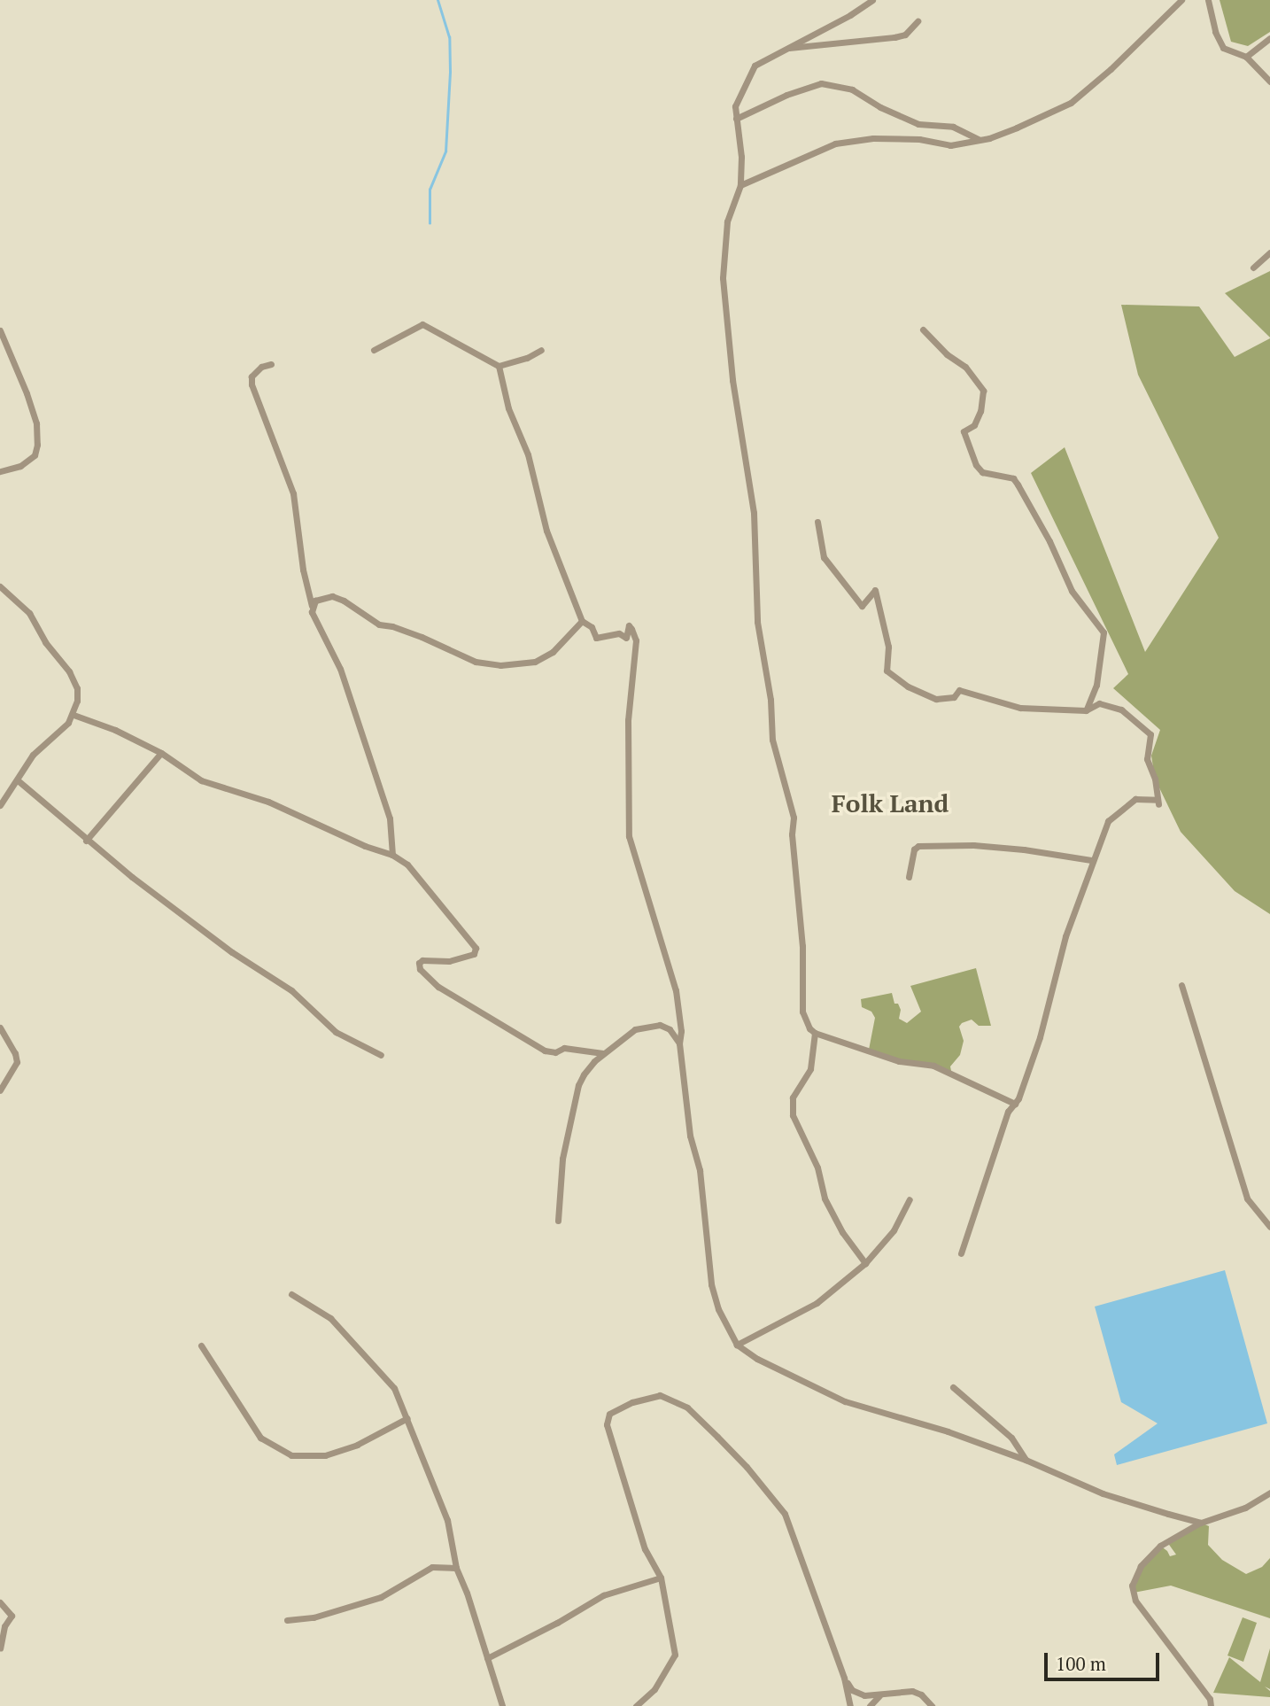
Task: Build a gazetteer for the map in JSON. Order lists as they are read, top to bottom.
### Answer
{
  "districts": ["Folk Land"],
  "scale_bar": "100 m"
}
